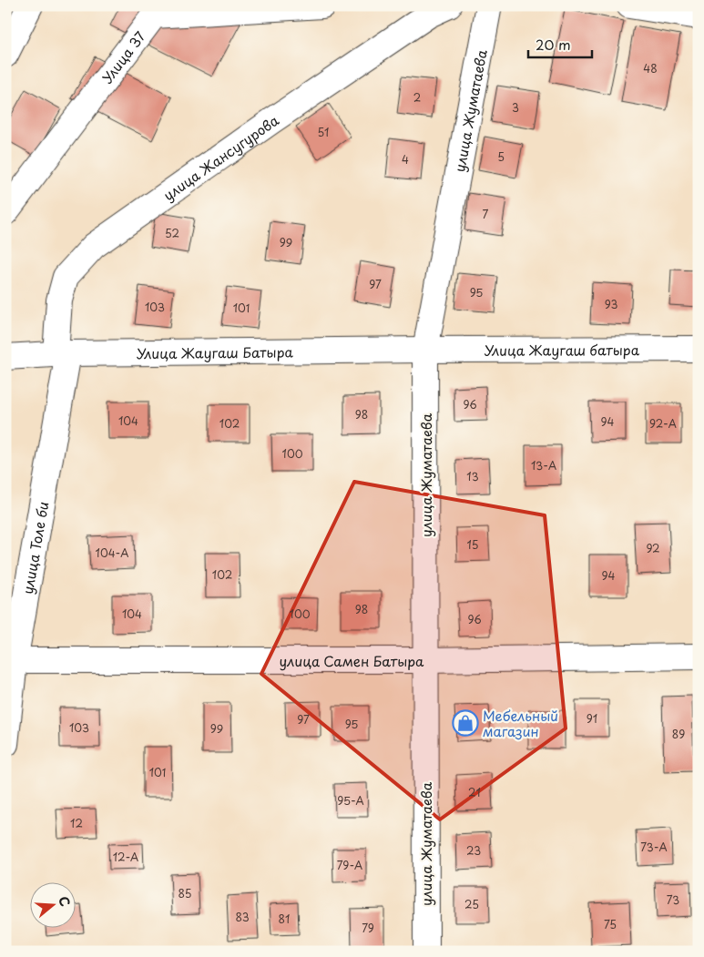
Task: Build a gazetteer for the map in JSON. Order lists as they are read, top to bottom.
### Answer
{
  "streets": {
    "street": [
      "Улица 37",
      "улица Жуматаева",
      "улица Жансугурова",
      "Улица Жаугаш батыра",
      "Улица Жаугаш Батыра",
      "улица Толе би",
      "улица Самен Батыра"
    ]
  },
  "crossings": [
    ["улица Жуматаева", "Улица Жаугаш батыра"],
    ["улица Жуматаева", "Улица Жаугаш Батыра"],
    ["улица Жуматаева", "улица Самен Батыра"],
    ["улица Жансугурова", "Улица Жаугаш Батыра"],
    ["улица Жансугурова", "улица Толе би"],
    ["Улица Жаугаш батыра", "Улица Жаугаш Батыра"],
    ["Улица Жаугаш Батыра", "улица Толе би"],
    ["улица Толе би", "улица Самен Батыра"]
  ],
  "places": {
    "shop": ["Мебельный магазин"]
  },
  "house_numbers": [
    "48",
    "2",
    "3",
    "51",
    "5",
    "4",
    "7",
    "52",
    "99",
    "97",
    "95",
    "93",
    "103",
    "101",
    "96",
    "98",
    "104",
    "94",
    "102",
    "92-А",
    "100",
    "13-А",
    "13",
    "15",
    "92",
    "104-А",
    "102",
    "94",
    "98",
    "104",
    "100",
    "96",
    "91",
    "97",
    "95",
    "103",
    "99",
    "89",
    "101",
    "21",
    "95-А",
    "12",
    "73-А",
    "23",
    "12-А",
    "79-А",
    "85",
    "73",
    "25",
    "83",
    "81",
    "75",
    "79"
  ],
  "scale_bar": "20 m",
  "north": "right"
}
